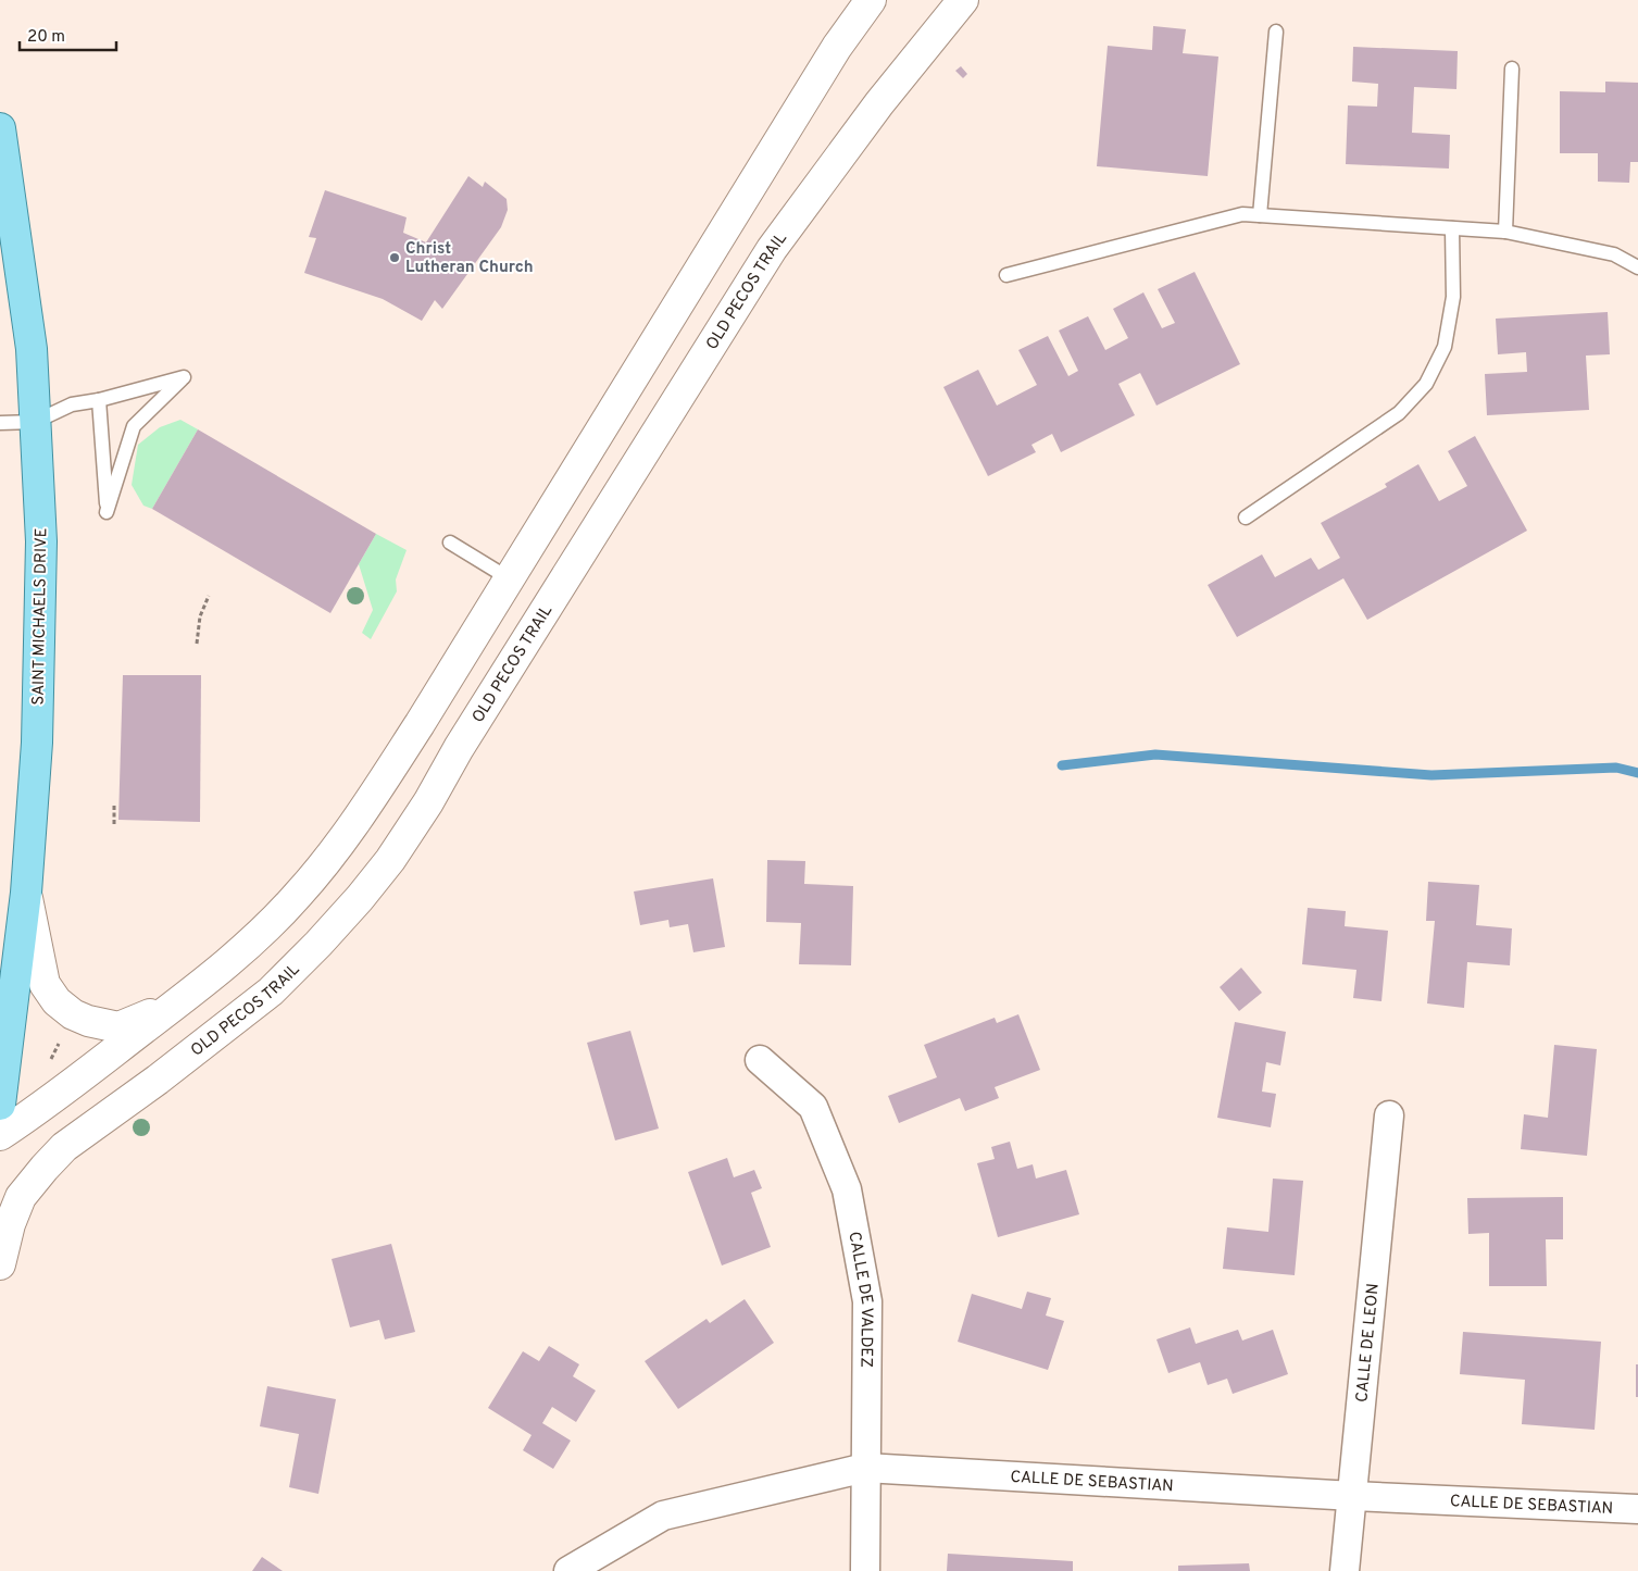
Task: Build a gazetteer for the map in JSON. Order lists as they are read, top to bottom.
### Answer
{
  "streets": {
    "main road": ["OLD PECOS TRAIL", "SAINT MICHAELS DRIVE"],
    "street": ["CALLE DE VALDEZ", "CALLE DE LEON", "CALLE DE SEBASTIAN"]
  },
  "crossings": [
    ["CALLE DE VALDEZ", "CALLE DE SEBASTIAN"],
    ["CALLE DE LEON", "CALLE DE SEBASTIAN"]
  ],
  "places": ["Christ Lutheran Church"],
  "scale_bar": "20 m"
}
